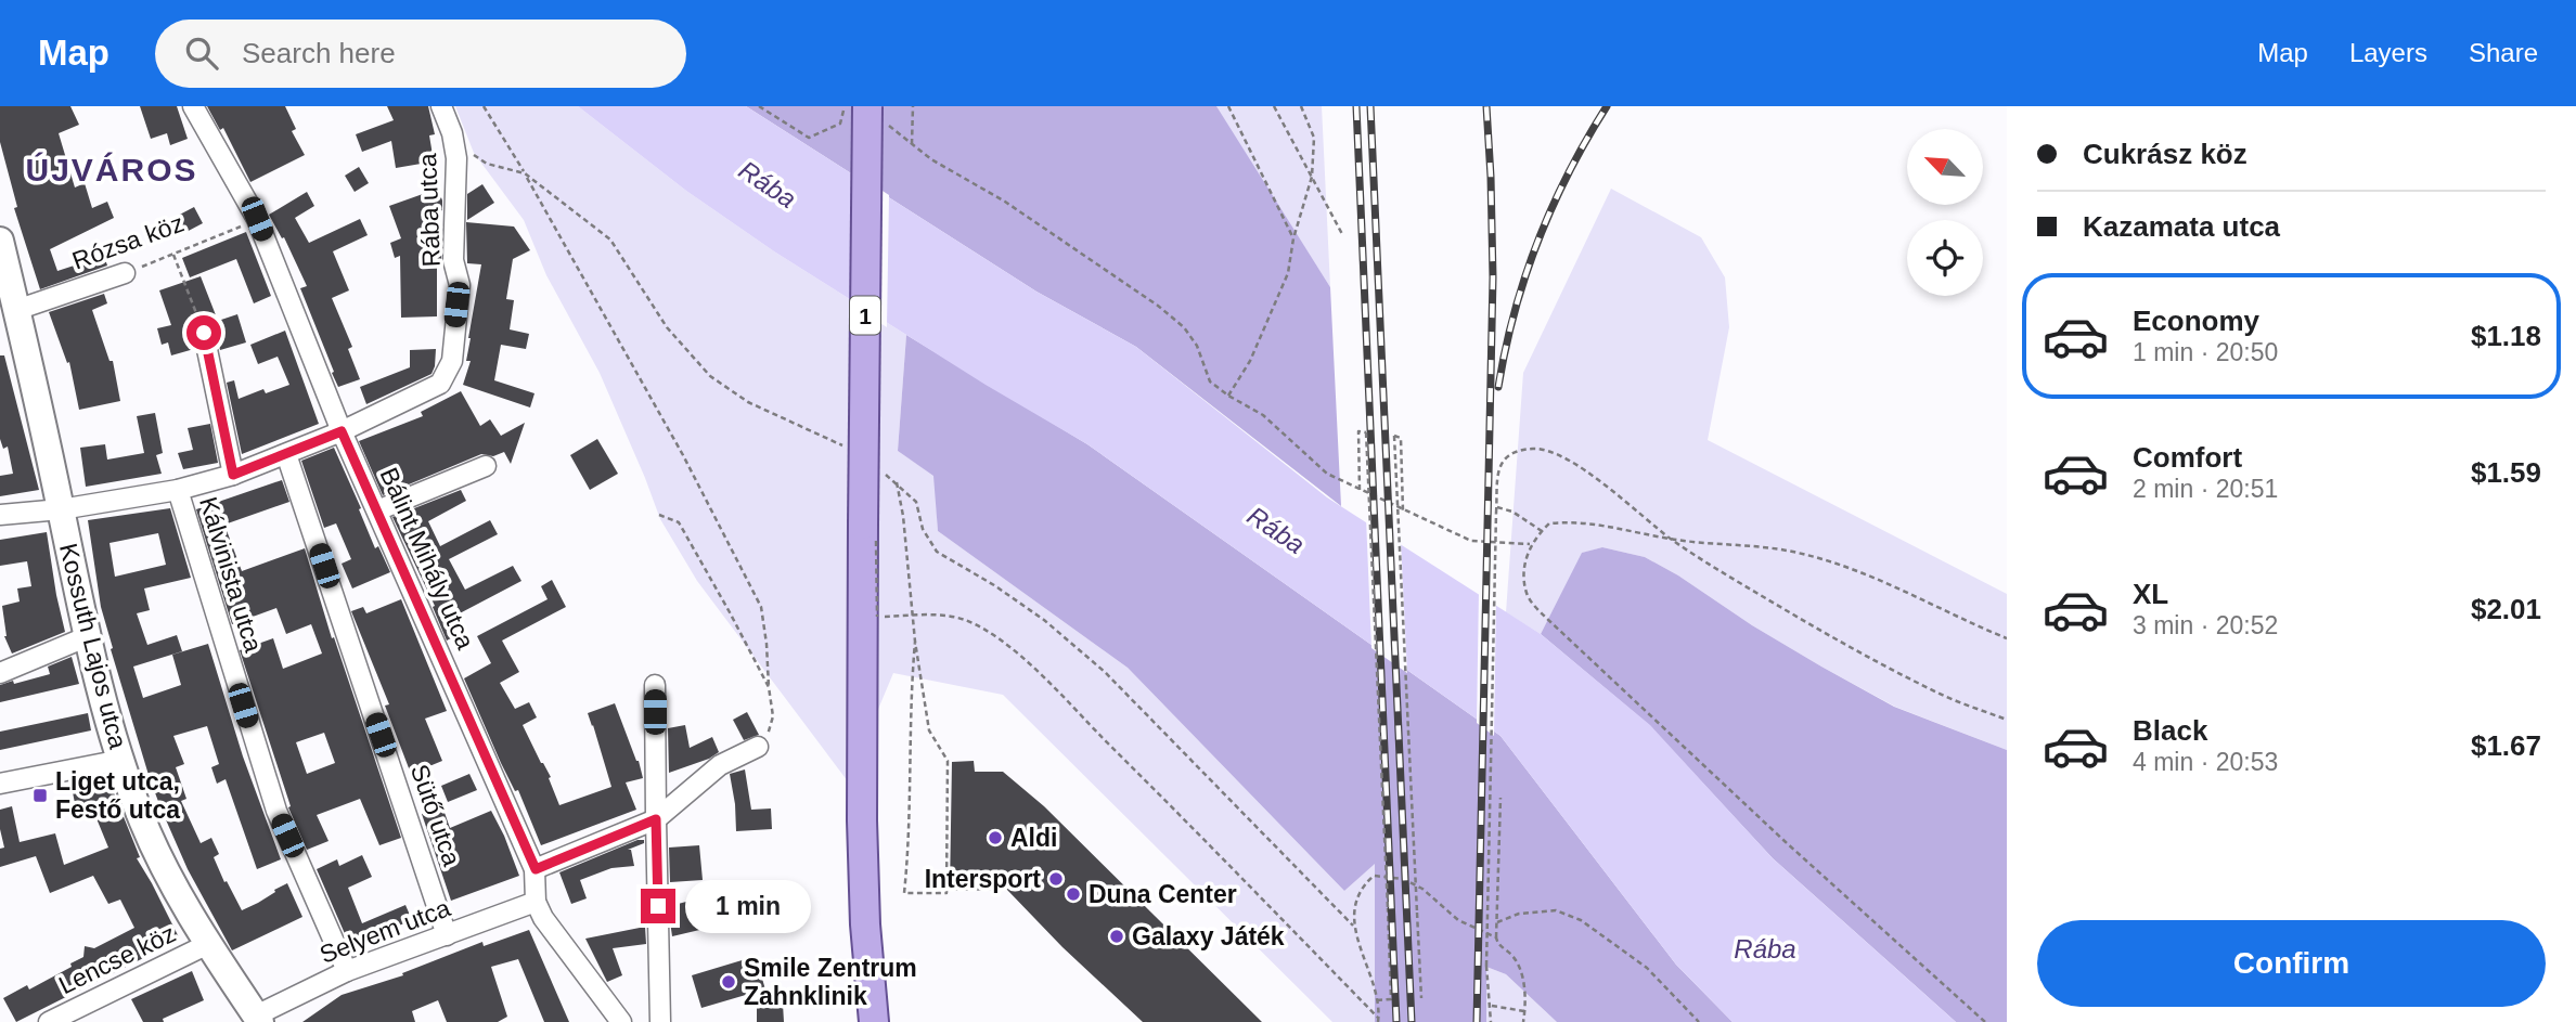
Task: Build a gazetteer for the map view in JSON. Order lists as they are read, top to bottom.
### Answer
{
  "streets": {
    "main road": ["1"],
    "street": [
      "Rába utca",
      "Rózsa köz",
      "Bálint Mihály utca",
      "Kálvinista utca",
      "Kossuth Lajos utca",
      "Sütő utca",
      "Selyem utca",
      "Lencse köz"
    ]
  },
  "crossings": [
    ["Rába utca", "Bálint Mihály utca"],
    ["Rába utca", "Kálvinista utca"],
    ["Rába utca", "Kossuth Lajos utca"],
    ["Rába utca", "Sütő utca"],
    ["Rózsa köz", "Bálint Mihály utca"],
    ["Rózsa köz", "Kossuth Lajos utca"],
    ["Bálint Mihály utca", "Selyem utca"],
    ["Kálvinista utca", "Selyem utca"],
    ["Kossuth Lajos utca", "Selyem utca"],
    ["Kossuth Lajos utca", "Lencse köz"],
    ["Sütő utca", "Selyem utca"]
  ],
  "districts": ["ÚJVÁROS"],
  "water": ["Rába"],
  "places": {
    "transit": ["Liget utca, Festő utca"],
    "other": [
      "Aldi",
      "Intersport",
      "Duna Center",
      "Galaxy Játék",
      "Smile Zentrum Zahnklinik"
    ]
  },
  "north": "top left",
  "page": {
    "header": "Map",
    "search": "Search here",
    "nav": ["Map", "Layers", "Share"],
    "banner": ["Cukrász köz", "Kazamata utca"],
    "list": [
      {
        "name": "Economy",
        "note": "1 min · 20:50",
        "value": "$1.18"
      },
      {
        "name": "Comfort",
        "note": "2 min · 20:51",
        "value": "$1.59"
      },
      {
        "name": "XL",
        "note": "3 min · 20:52",
        "value": "$2.01"
      },
      {
        "name": "Black",
        "note": "4 min · 20:53",
        "value": "$1.67"
      }
    ],
    "bubble": "1 min",
    "buttons": "Confirm"
  }
}
